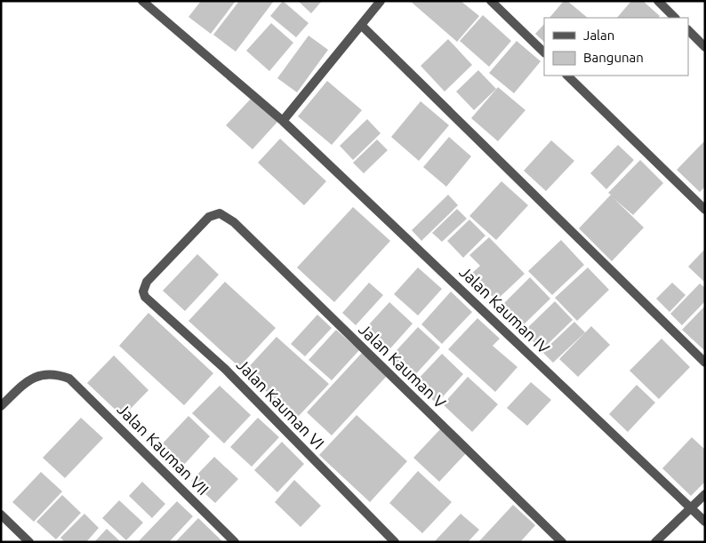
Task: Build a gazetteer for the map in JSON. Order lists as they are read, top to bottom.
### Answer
{
  "streets": {
    "street": [
      "Jalan Kauman IV",
      "Jalan Kauman V",
      "Jalan Kauman VI",
      "Jalan Kauman VII"
    ]
  },
  "crossings": [
    ["Jalan Kauman V", "Jalan Kauman VI"]
  ],
  "legend": ["Jalan", "Bangunan"]
}
